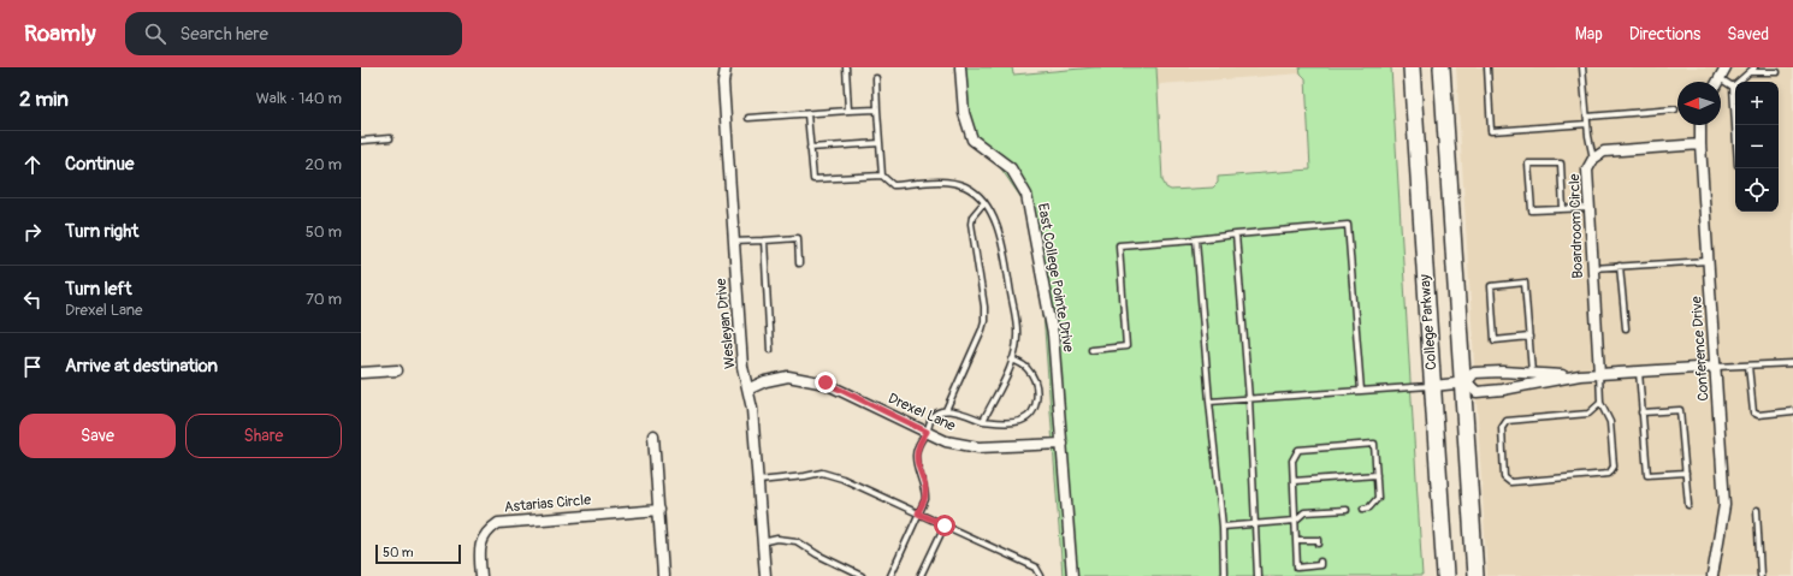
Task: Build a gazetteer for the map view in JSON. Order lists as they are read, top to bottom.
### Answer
{
  "streets": {
    "main road": ["College Parkway"],
    "street": [
      "Boardroom Circle",
      "East College Pointe Drive",
      "Wesleyan Drive",
      "Conference Drive",
      "Drexel Lane",
      "Astarias Circle"
    ]
  },
  "crossings": [
    ["Boardroom Circle", "Conference Drive"],
    ["East College Pointe Drive", "Drexel Lane"],
    ["Wesleyan Drive", "Drexel Lane"]
  ],
  "scale_bar": "50 m",
  "north": "left",
  "page": {
    "header": "Roamly",
    "search": "Search here",
    "nav": ["Map", "Directions", "Saved"],
    "heading": ["2 min", "Walk · 140 m"],
    "map_buttons": ["+", "−"],
    "list": [
      ["Continue", "20 m"],
      ["Turn right", "50 m"],
      ["Turn left", "Drexel Lane", "70 m"],
      "Arrive at destination"
    ],
    "buttons": ["Save", "Share"],
    "scale": "50 m"
  }
}
